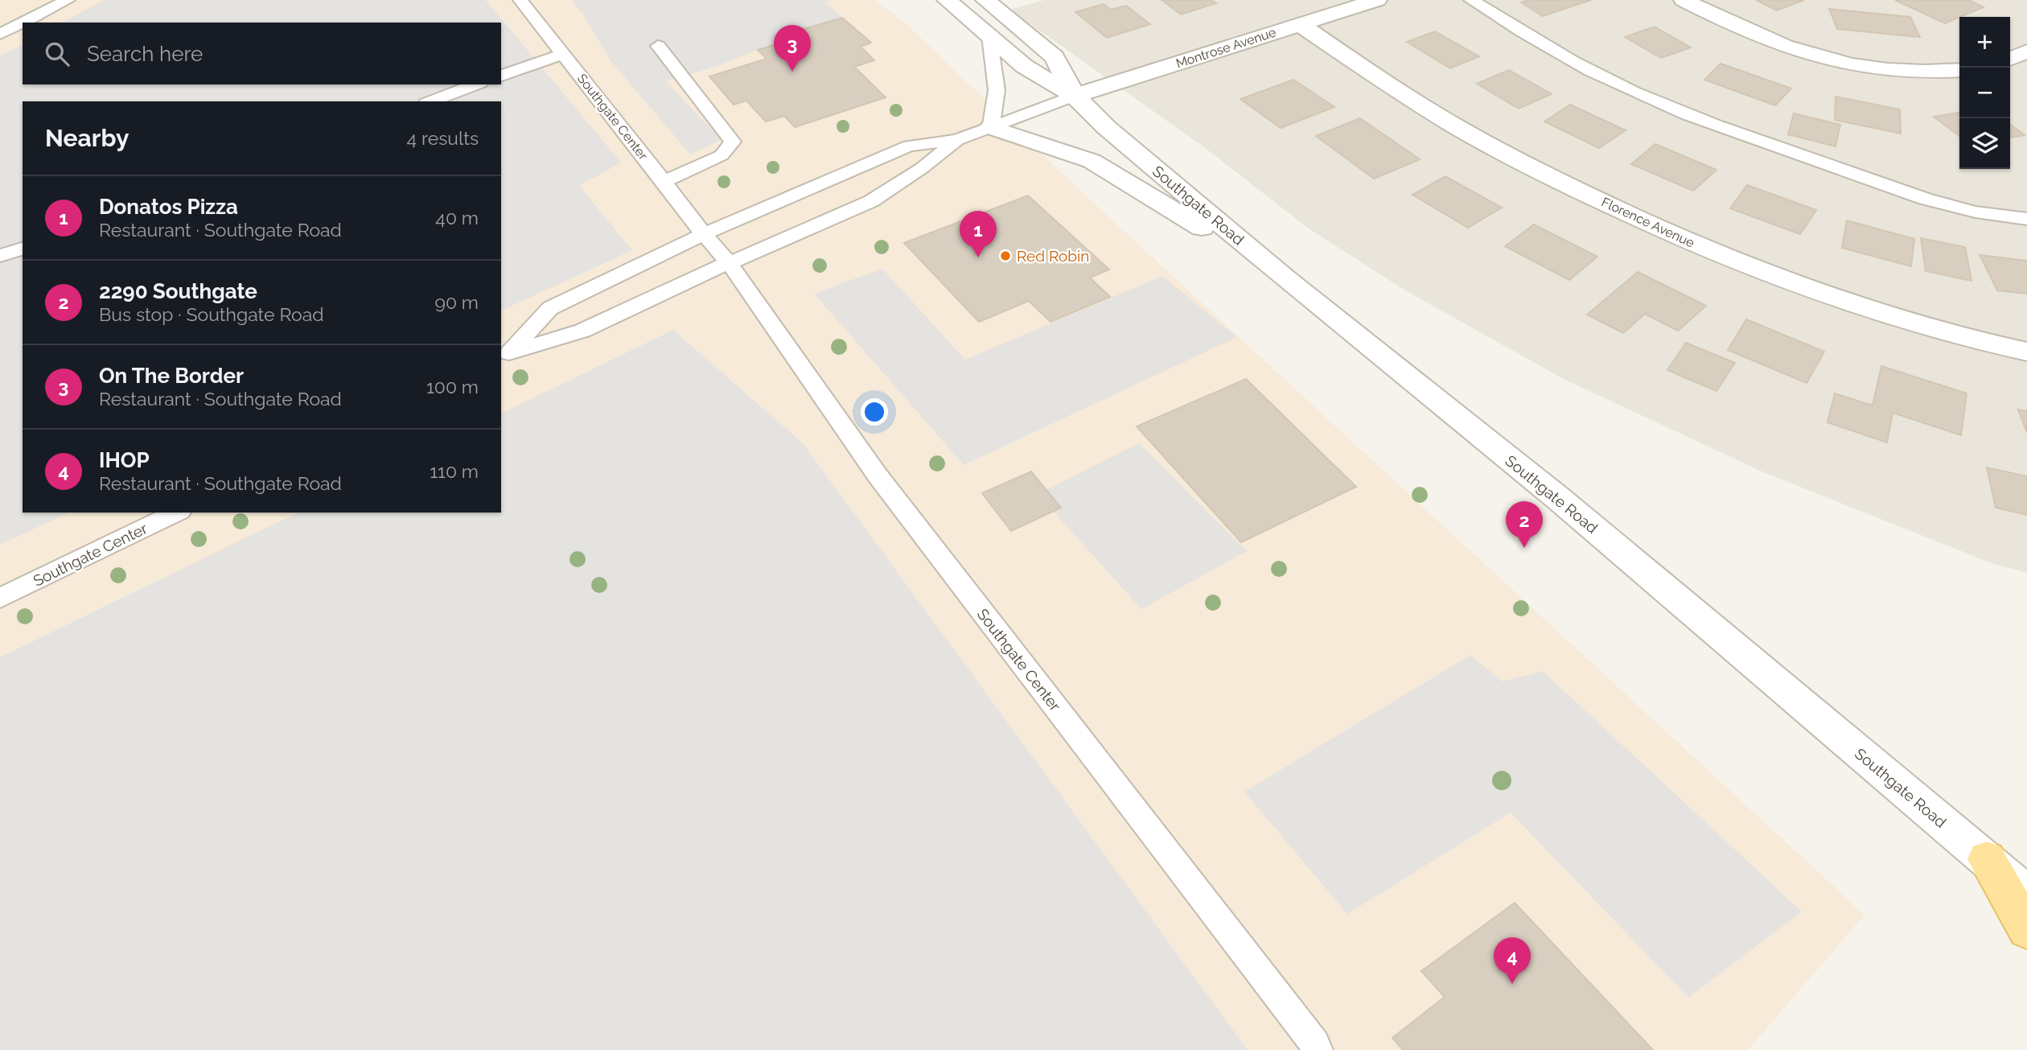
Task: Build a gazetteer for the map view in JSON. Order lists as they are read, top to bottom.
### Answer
{
  "streets": {
    "street": ["Montrose Avenue", "Southgate Road", "Florence Avenue"],
    "lane": ["Southgate Center"]
  },
  "crossings": [
    ["Montrose Avenue", "Southgate Road"],
    ["Montrose Avenue", "Florence Avenue"]
  ],
  "places": ["Red Robin"],
  "page": {
    "map_buttons": ["+", "−"],
    "search": "Search here",
    "pins": [
      "3",
      "1",
      "2",
      "4"
    ],
    "heading": ["Nearby", "4 results"],
    "list": [
      {
        "mark": "1",
        "name": "Donatos Pizza",
        "note": "Restaurant · Southgate Road",
        "value": "40 m"
      },
      {
        "mark": "2",
        "name": "2290 Southgate",
        "note": "Bus stop · Southgate Road",
        "value": "90 m"
      },
      {
        "mark": "3",
        "name": "On The Border",
        "note": "Restaurant · Southgate Road",
        "value": "100 m"
      },
      {
        "mark": "4",
        "name": "IHOP",
        "note": "Restaurant · Southgate Road",
        "value": "110 m"
      }
    ]
  }
}
